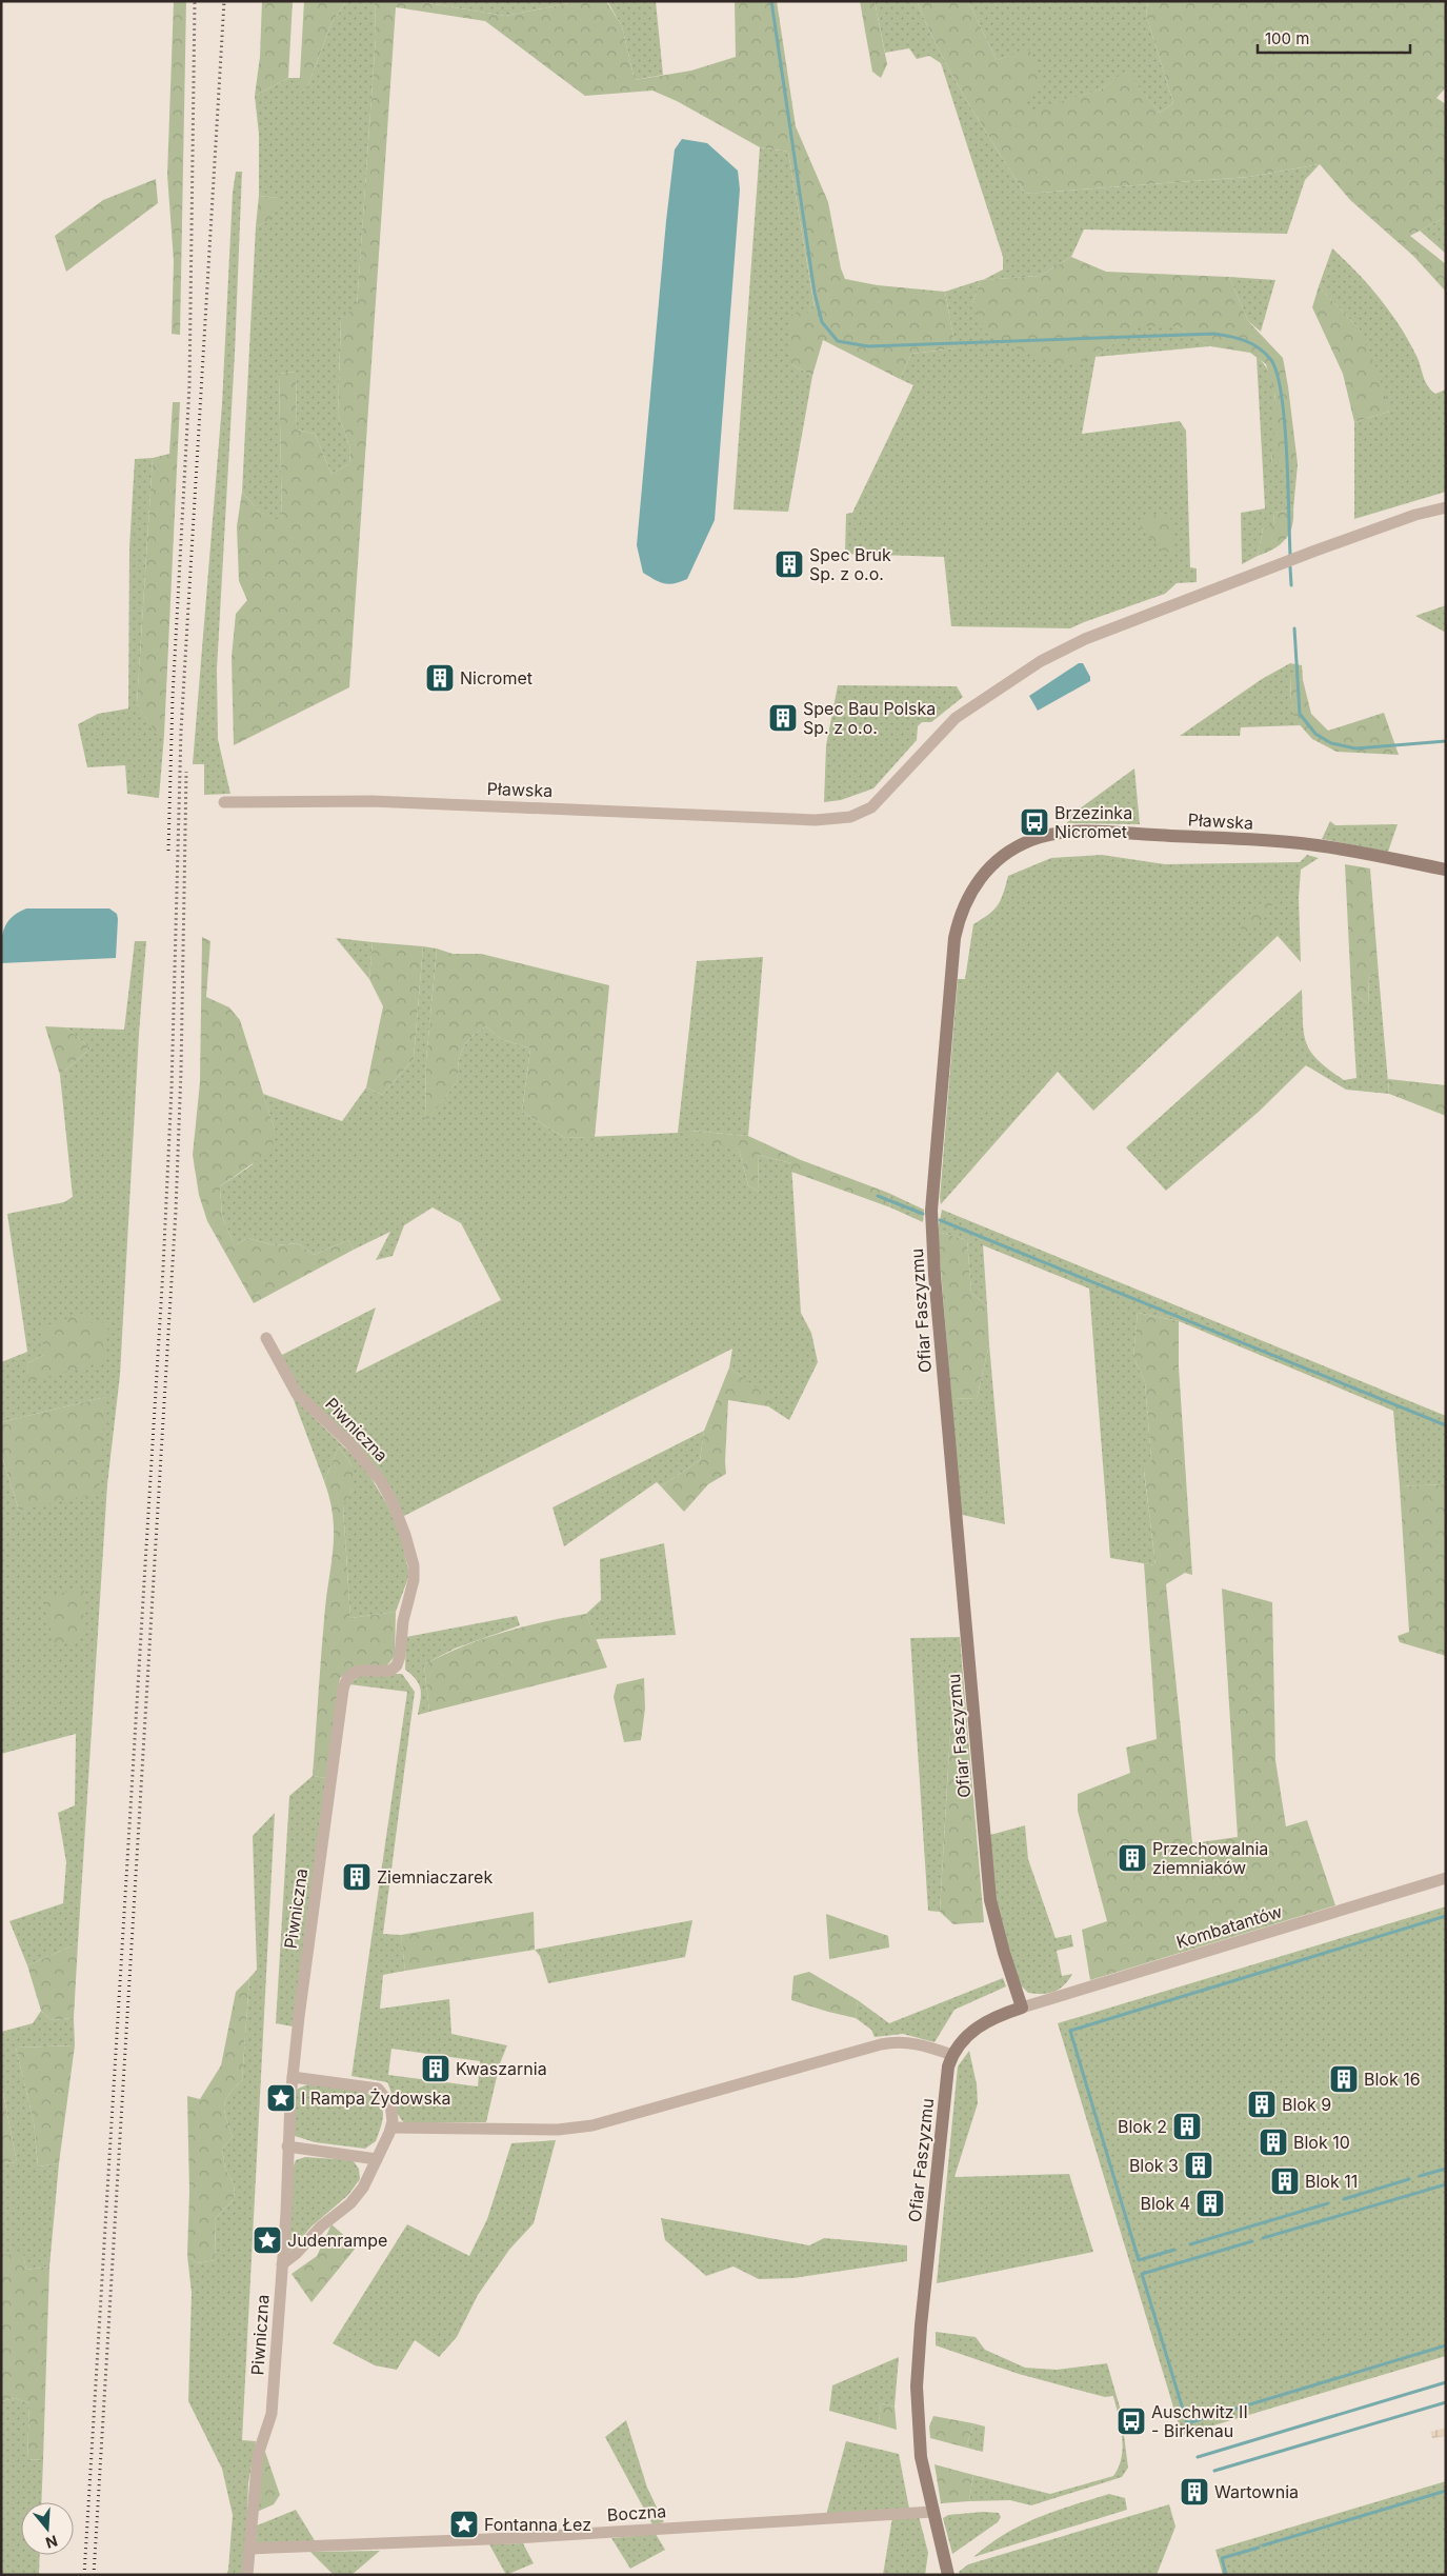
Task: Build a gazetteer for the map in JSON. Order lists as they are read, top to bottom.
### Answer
{
  "streets": {
    "street": [
      "Pławska",
      "Ofiar Faszyzmu",
      "Piwniczna",
      "Kombatantów",
      "Boczna"
    ]
  },
  "crossings": [
    ["Pławska", "Ofiar Faszyzmu"],
    ["Ofiar Faszyzmu", "Kombatantów"],
    ["Ofiar Faszyzmu", "Boczna"],
    ["Piwniczna", "Boczna"]
  ],
  "places": {
    "building": [
      "Spec Bruk Sp. z o.o.",
      "Nicromet",
      "Spec Bau Polska Sp. z o.o.",
      "Przechowalnia ziemniaków",
      "Ziemniaczarek",
      "Kwaszarnia",
      "Blok 16",
      "Blok 9",
      "Blok 2",
      "Blok 10",
      "Blok 3",
      "Blok 11",
      "Blok 4",
      "Wartownia"
    ],
    "bus stop": ["Brzezinka Nicromet", "Auschwitz II - Birkenau"],
    "place": ["I Rampa Żydowska", "Judenrampe", "Fontanna Łez"]
  },
  "scale_bar": "100 m",
  "north": "bottom"
}
